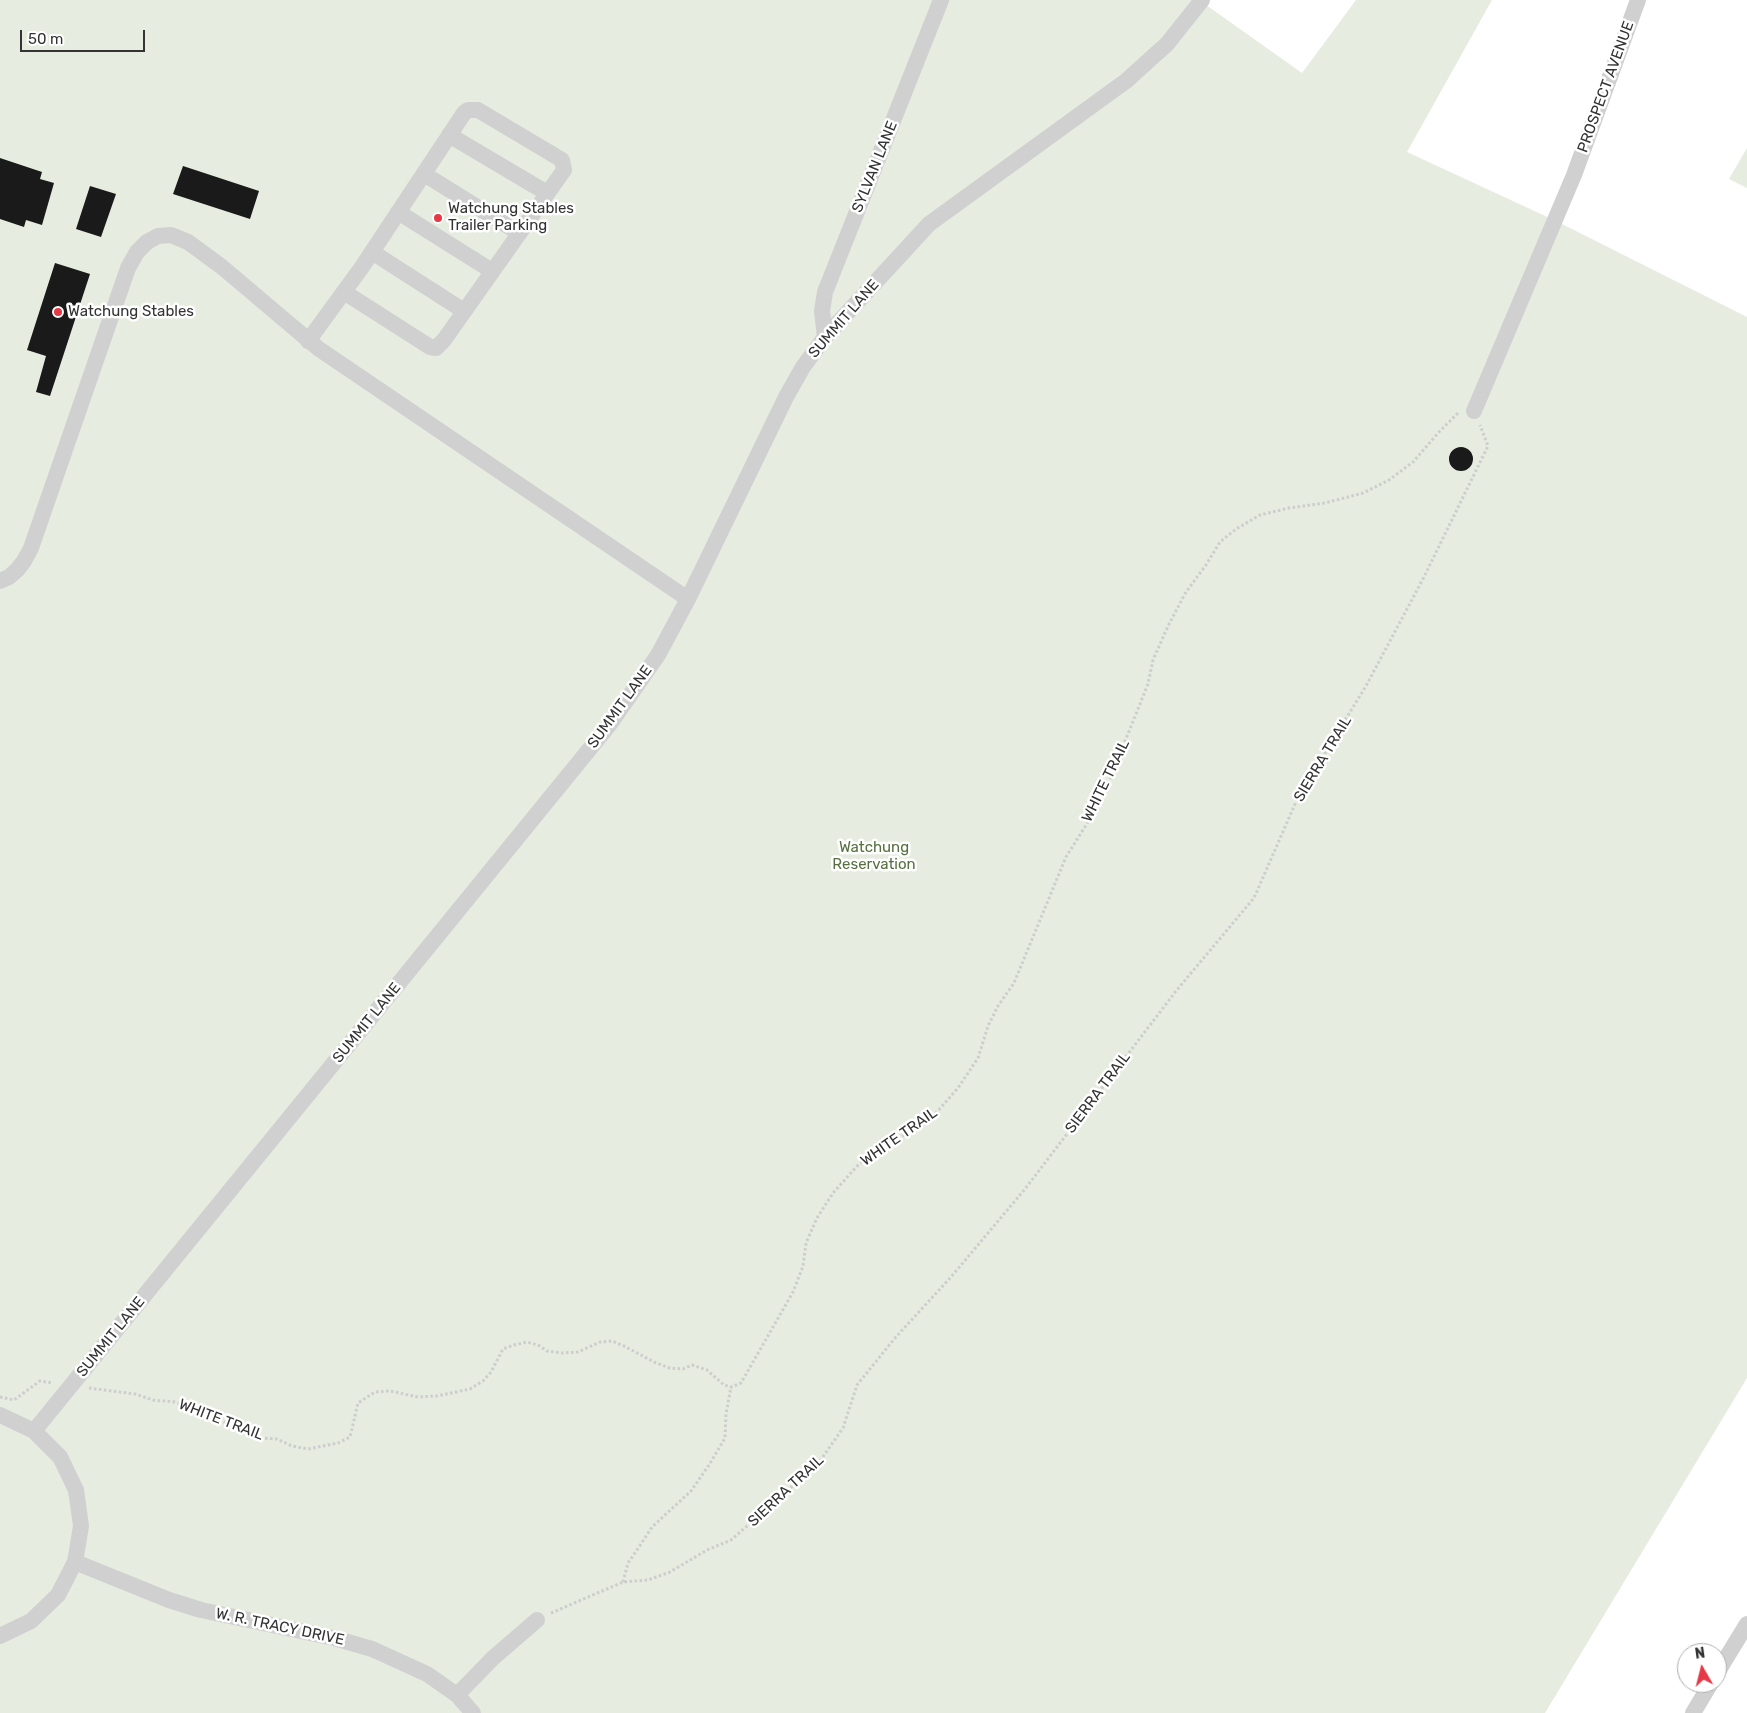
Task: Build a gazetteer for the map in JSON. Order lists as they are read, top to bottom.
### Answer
{
  "streets": {
    "street": [
      "PROSPECT AVENUE",
      "SYLVAN LANE",
      "SUMMIT LANE",
      "W. R. TRACY DRIVE"
    ],
    "path": ["SIERRA TRAIL", "WHITE TRAIL"]
  },
  "crossings": [
    ["PROSPECT AVENUE", "SIERRA TRAIL"],
    ["PROSPECT AVENUE", "WHITE TRAIL"],
    ["SYLVAN LANE", "SUMMIT LANE"],
    ["SUMMIT LANE", "WHITE TRAIL"],
    ["SIERRA TRAIL", "WHITE TRAIL"]
  ],
  "parks": ["Watchung Reservation"],
  "places": ["Watchung Stables Trailer Parking", "Watchung Stables"],
  "scale_bar": "50 m",
  "north": "top"
}
